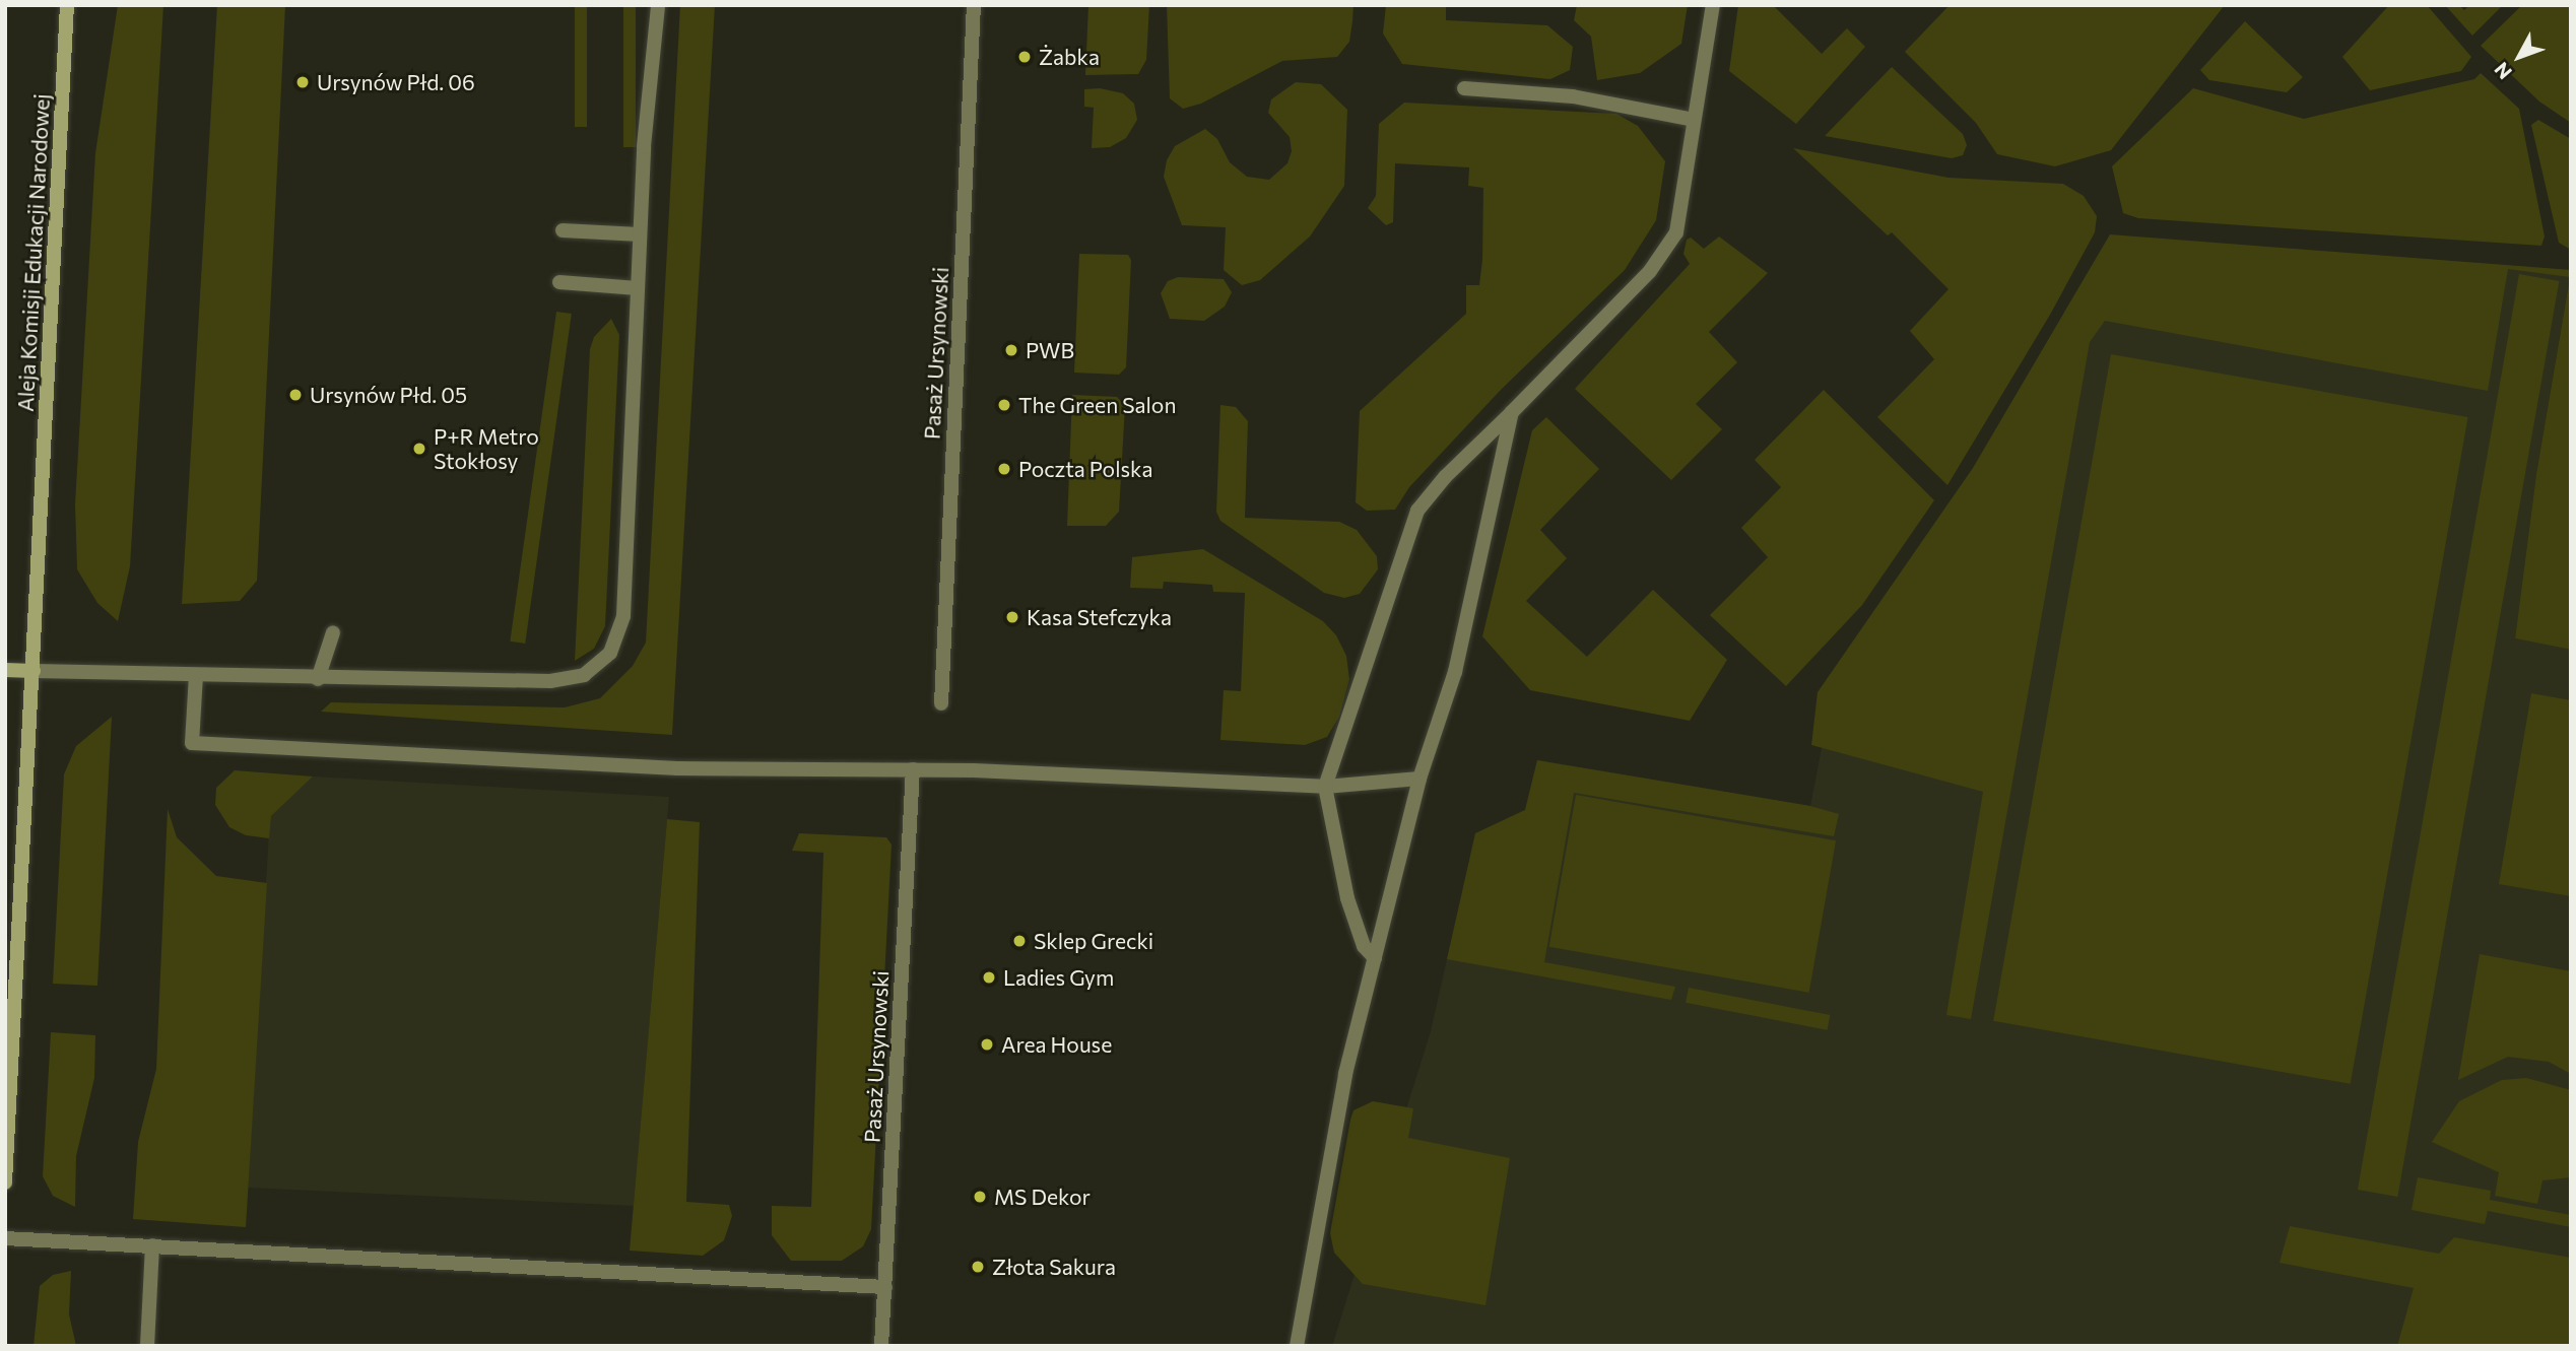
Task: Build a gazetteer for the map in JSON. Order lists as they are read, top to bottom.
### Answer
{
  "streets": {
    "main road": ["Aleja Komisji Edukacji Narodowej"],
    "street": ["Pasaż Ursynowski"]
  },
  "places": [
    "Żabka",
    "Ursynów Płd. 06",
    "PWB",
    "Ursynów Płd. 05",
    "The Green Salon",
    "P+R Metro Stokłosy",
    "Poczta Polska",
    "Kasa Stefczyka",
    "Sklep Grecki",
    "Ladies Gym",
    "Area House",
    "MS Dekor",
    "Złota Sakura"
  ],
  "north": "bottom left"
}
